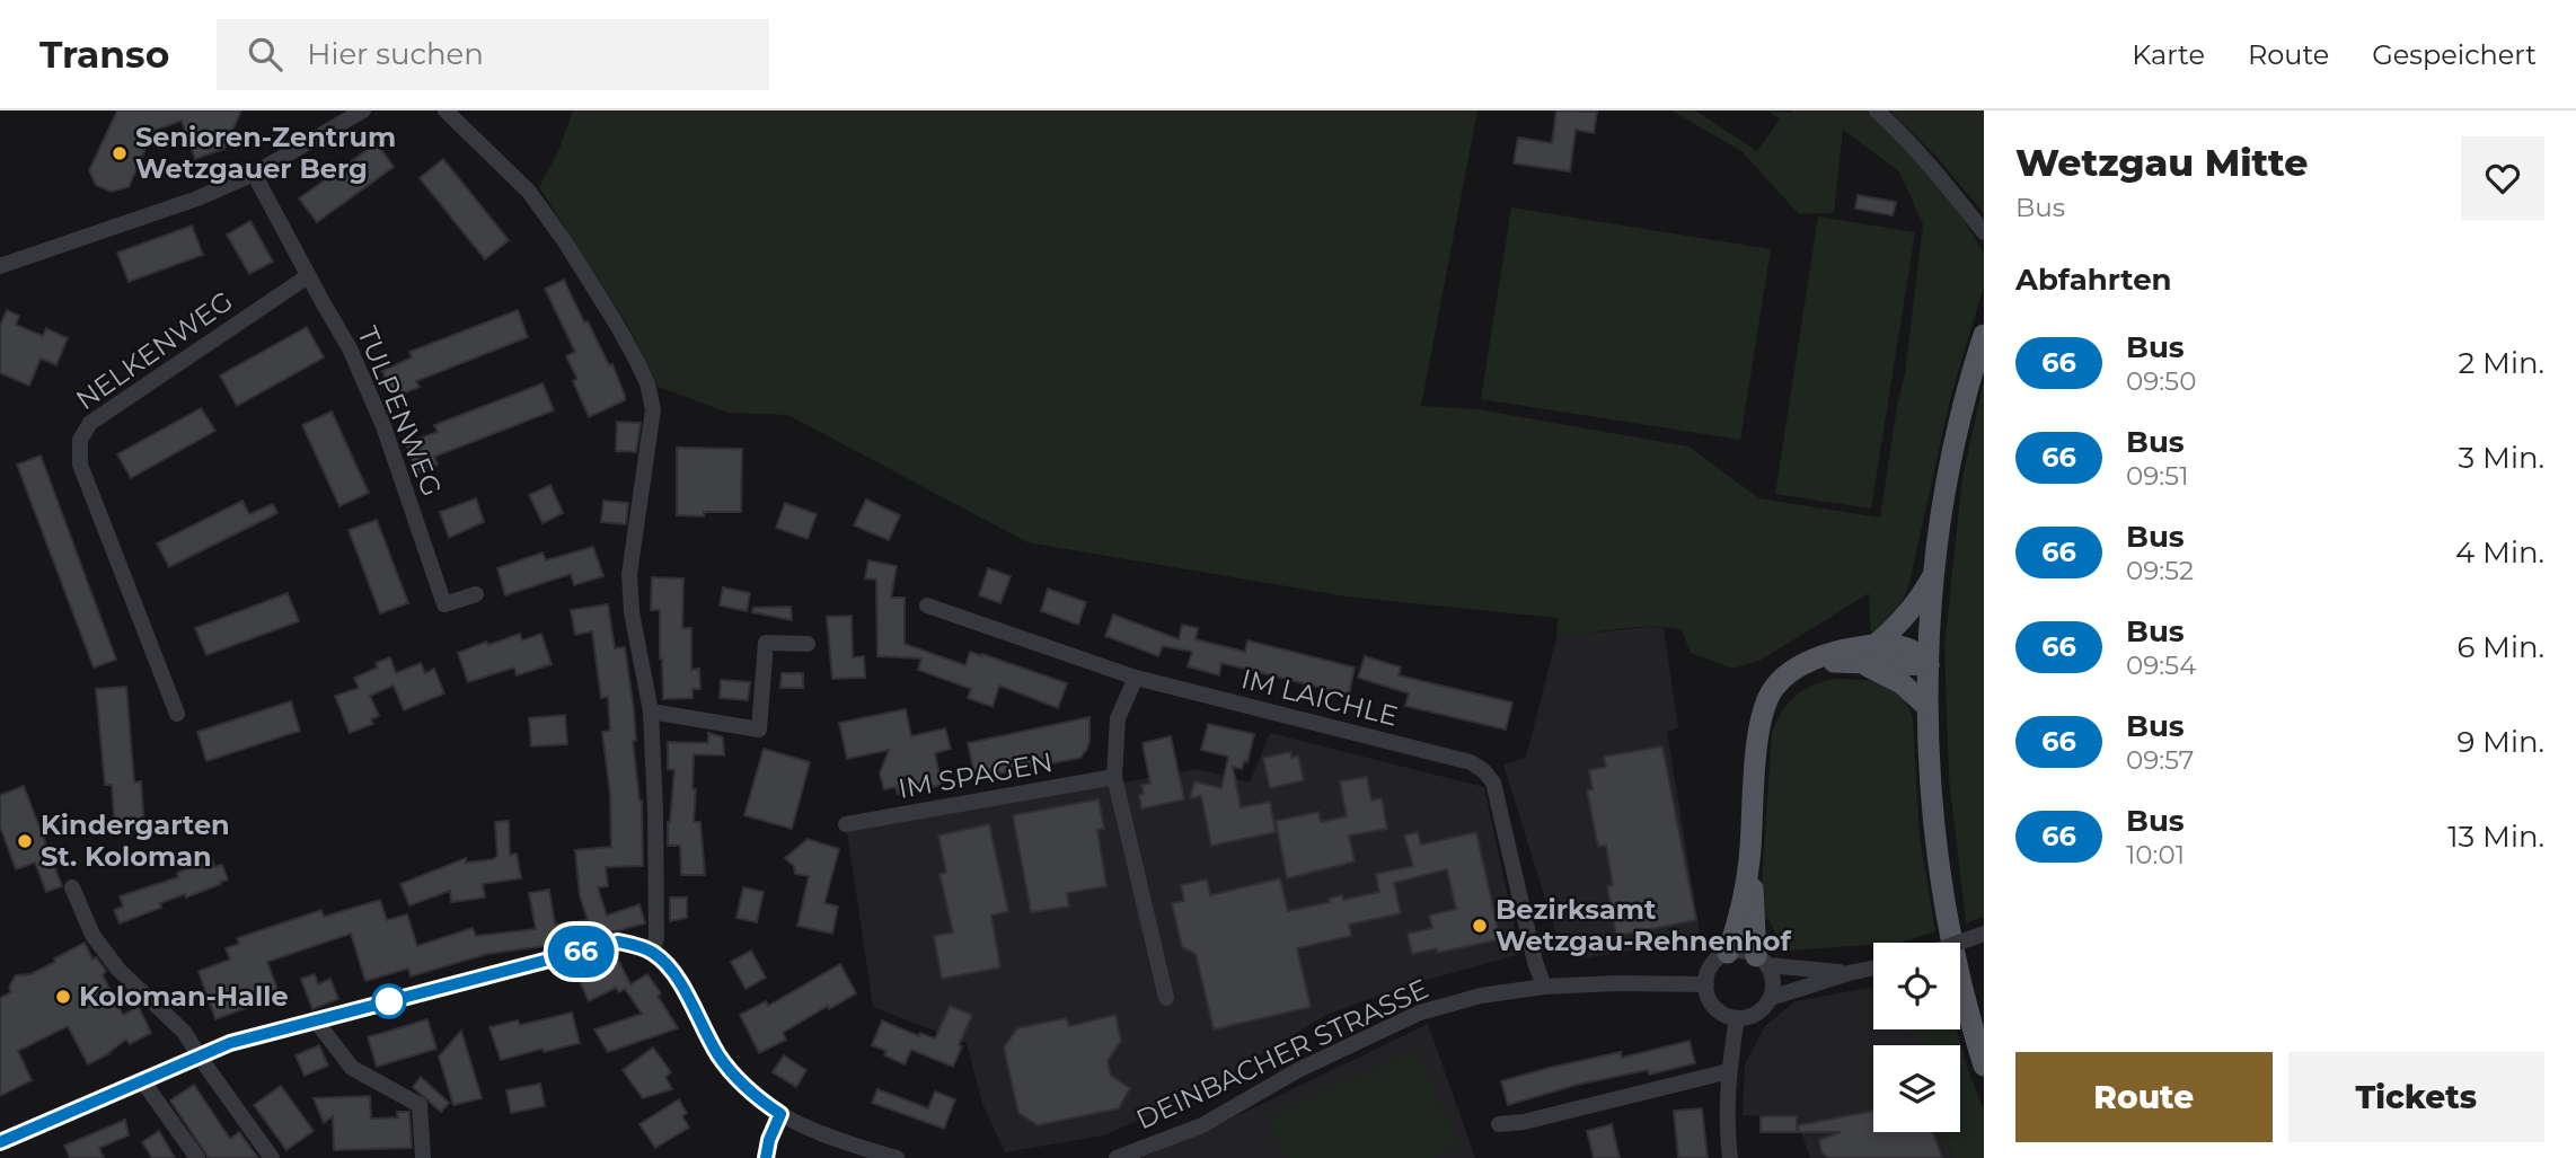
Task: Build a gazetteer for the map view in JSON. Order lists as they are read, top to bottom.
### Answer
{
  "streets": {
    "street": [
      "NELKENWEG",
      "TULPENWEG",
      "IM LAICHLE",
      "IM SPAGEN",
      "DEINBACHER STRASSE"
    ]
  },
  "crossings": [
    ["NELKENWEG", "TULPENWEG"],
    ["IM LAICHLE", "DEINBACHER STRASSE"]
  ],
  "places": [
    "Senioren-Zentrum Wetzgauer Berg",
    "Kindergarten St. Koloman",
    "Bezirksamt Wetzgau-Rehnenhof",
    "Koloman-Halle"
  ],
  "lines": ["bus line 66"],
  "page": {
    "header": "Transo",
    "search": "Hier suchen",
    "nav": ["Karte", "Route", "Gespeichert"],
    "on_map": "66",
    "heading": [
      ["Wetzgau Mitte", "Bus"],
      "Abfahrten"
    ],
    "list": [
      {
        "mark": "66",
        "name": "Bus",
        "note": "09:50",
        "value": "2 Min."
      },
      {
        "mark": "66",
        "name": "Bus",
        "note": "09:51",
        "value": "3 Min."
      },
      {
        "mark": "66",
        "name": "Bus",
        "note": "09:52",
        "value": "4 Min."
      },
      {
        "mark": "66",
        "name": "Bus",
        "note": "09:54",
        "value": "6 Min."
      },
      {
        "mark": "66",
        "name": "Bus",
        "note": "09:57",
        "value": "9 Min."
      },
      {
        "mark": "66",
        "name": "Bus",
        "note": "10:01",
        "value": "13 Min."
      }
    ],
    "buttons": ["Route", "Tickets"]
  }
}
